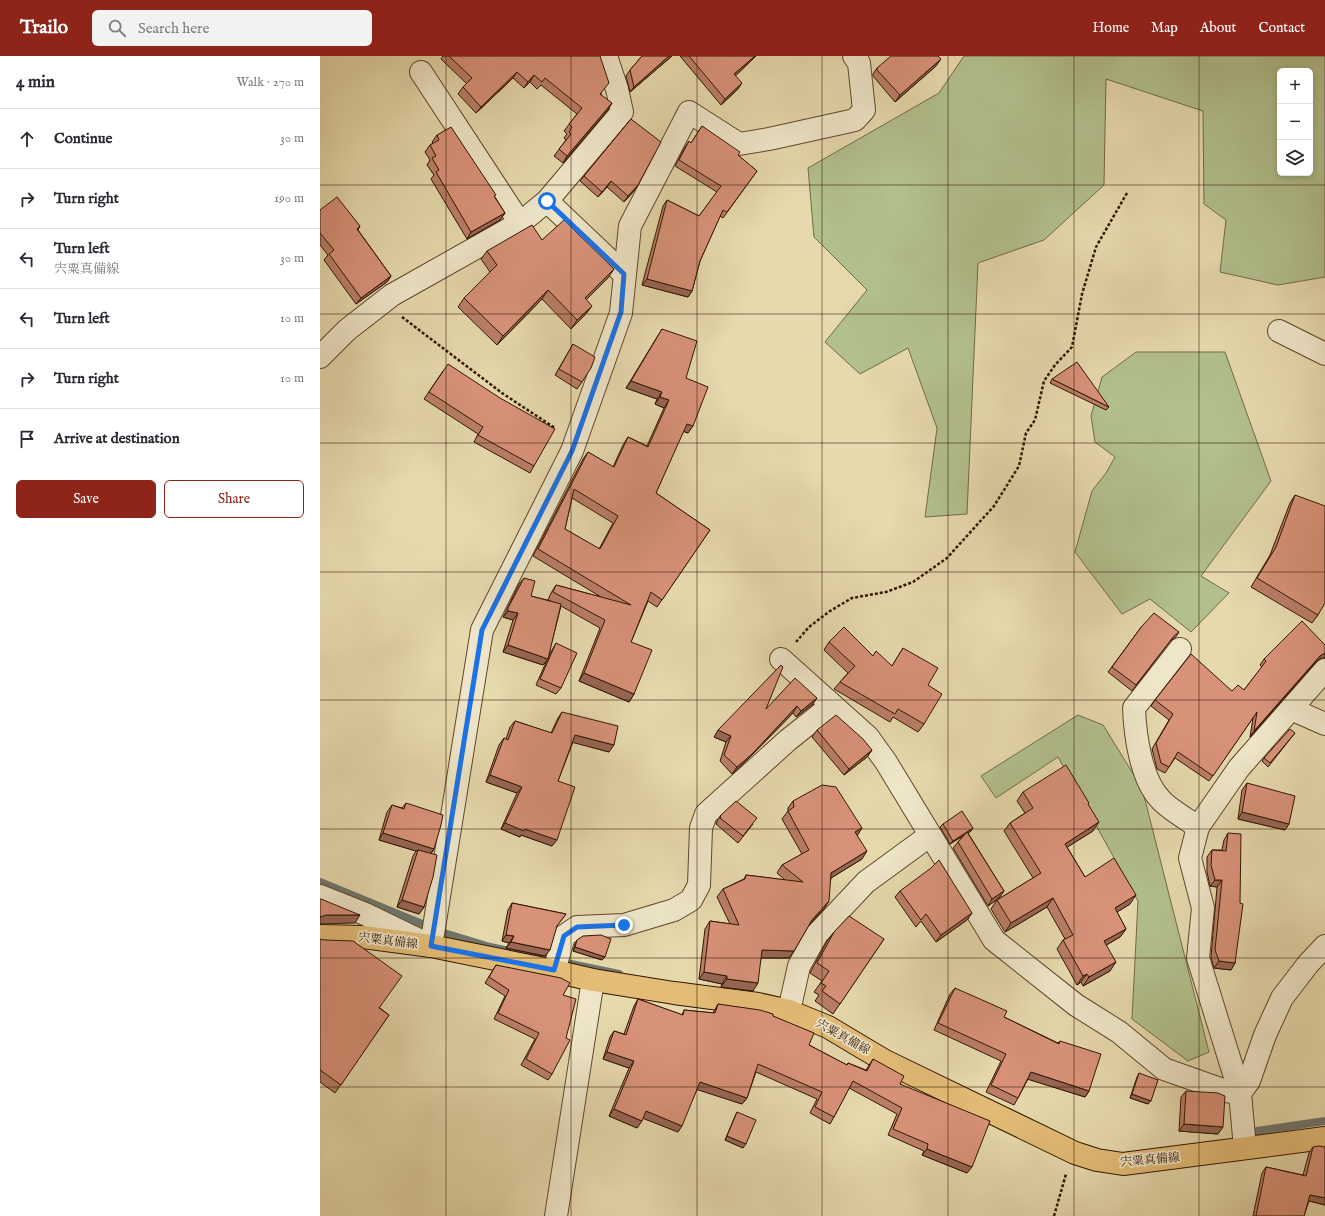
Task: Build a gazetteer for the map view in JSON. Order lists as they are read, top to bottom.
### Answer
{
  "streets": {
    "main road": ["宍粟真備線"]
  },
  "page": {
    "header": "Trailo",
    "search": "Search here",
    "nav": [
      "Home",
      "Map",
      "About",
      "Contact"
    ],
    "heading": ["4 min", "Walk · 270 m"],
    "map_buttons": ["+", "−"],
    "list": [
      ["Continue", "30 m"],
      ["Turn right", "190 m"],
      ["Turn left", "宍粟真備線", "30 m"],
      ["Turn left", "10 m"],
      ["Turn right", "10 m"],
      "Arrive at destination"
    ],
    "buttons": ["Save", "Share"]
  }
}
